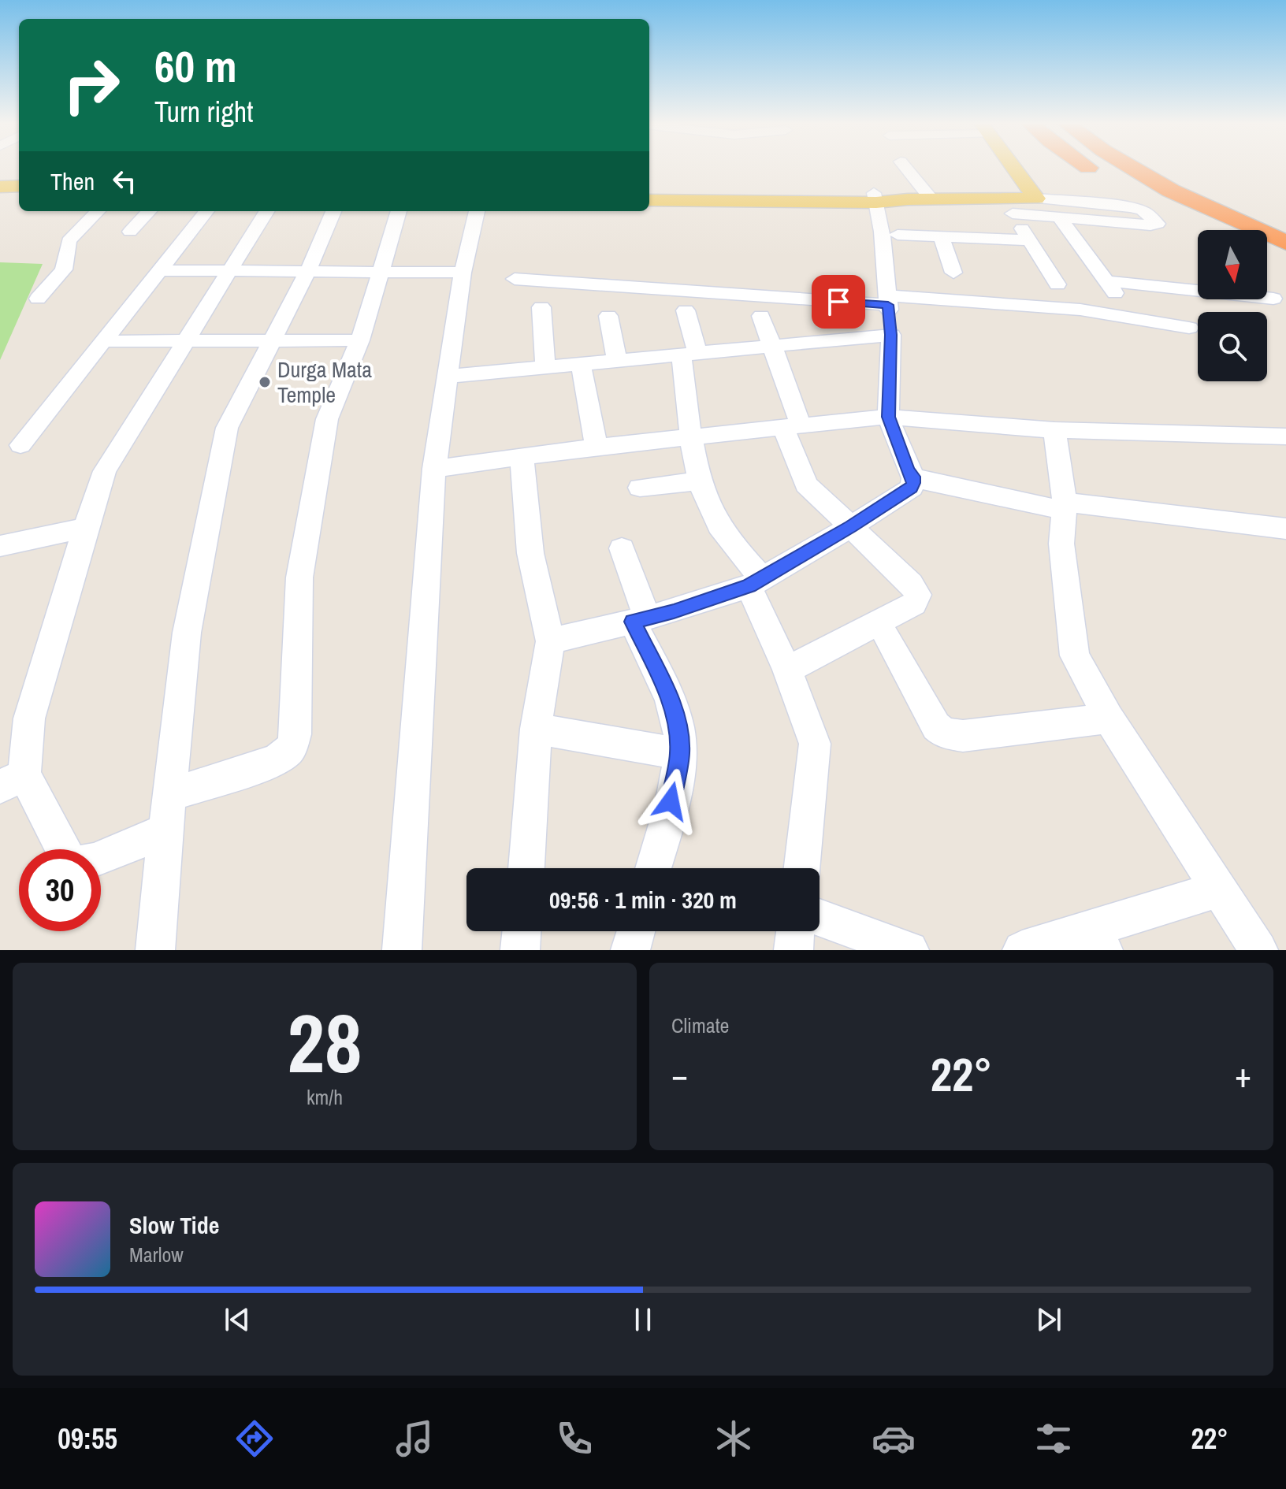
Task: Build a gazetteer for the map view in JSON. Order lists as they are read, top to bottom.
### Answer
{
  "places": ["Durga Mata Temple"],
  "north": "bottom",
  "page": {
    "turn": ["60 m", "Turn right"],
    "then": "Then",
    "limit": "30",
    "trip": "09:56 · 1 min · 320 m",
    "tile": [
      ["28", "km/h"],
      "Climate"
    ],
    "heat": ["−", "22°", "+"],
    "song": ["Slow Tide", "Marlow"],
    "tabs": ["09:55", "22°"]
  }
}
